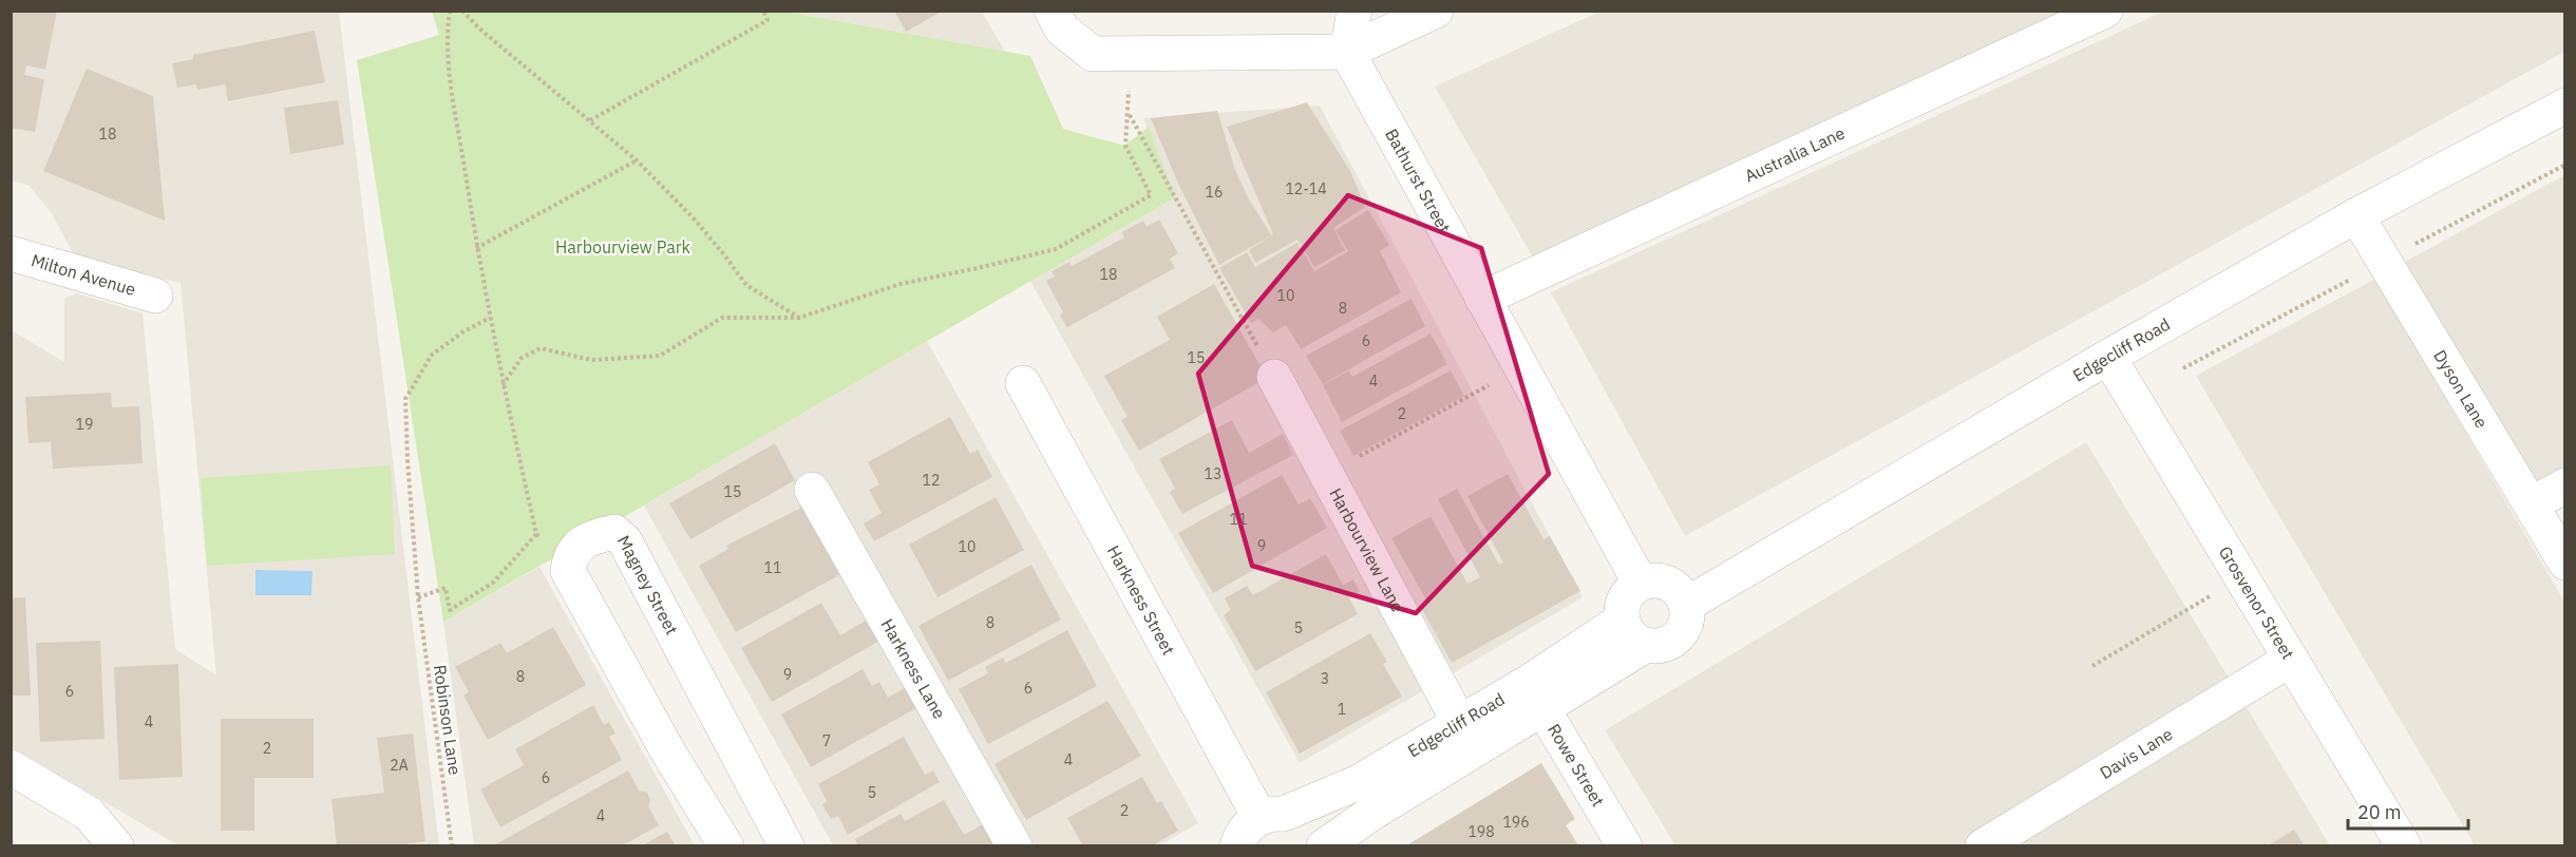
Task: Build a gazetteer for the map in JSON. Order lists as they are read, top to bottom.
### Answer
{
  "streets": {
    "street": [
      "Australia Lane",
      "Bathurst Street",
      "Milton Avenue",
      "Edgecliff Road",
      "Dyson Lane",
      "Harbourview Lane",
      "Magney Street",
      "Harkness Street",
      "Grosvenor Street",
      "Harkness Lane",
      "Davis Lane",
      "Rowe Street"
    ],
    "path": ["Robinson Lane"]
  },
  "crossings": [
    ["Australia Lane", "Bathurst Street"],
    ["Bathurst Street", "Edgecliff Road"],
    ["Edgecliff Road", "Dyson Lane"],
    ["Edgecliff Road", "Harbourview Lane"],
    ["Edgecliff Road", "Harkness Street"],
    ["Edgecliff Road", "Grosvenor Street"],
    ["Edgecliff Road", "Rowe Street"],
    ["Grosvenor Street", "Davis Lane"]
  ],
  "parks": ["Harbourview Park"],
  "house_numbers": [
    "18",
    "12-14",
    "16",
    "18",
    "10",
    "8",
    "6",
    "15",
    "4",
    "2",
    "19",
    "13",
    "12",
    "15",
    "11",
    "9",
    "10",
    "11",
    "8",
    "5",
    "9",
    "8",
    "3",
    "6",
    "6",
    "1",
    "4",
    "7",
    "2",
    "4",
    "2A",
    "6",
    "5",
    "2",
    "4",
    "196",
    "198"
  ],
  "scale_bar": "20 m"
}
